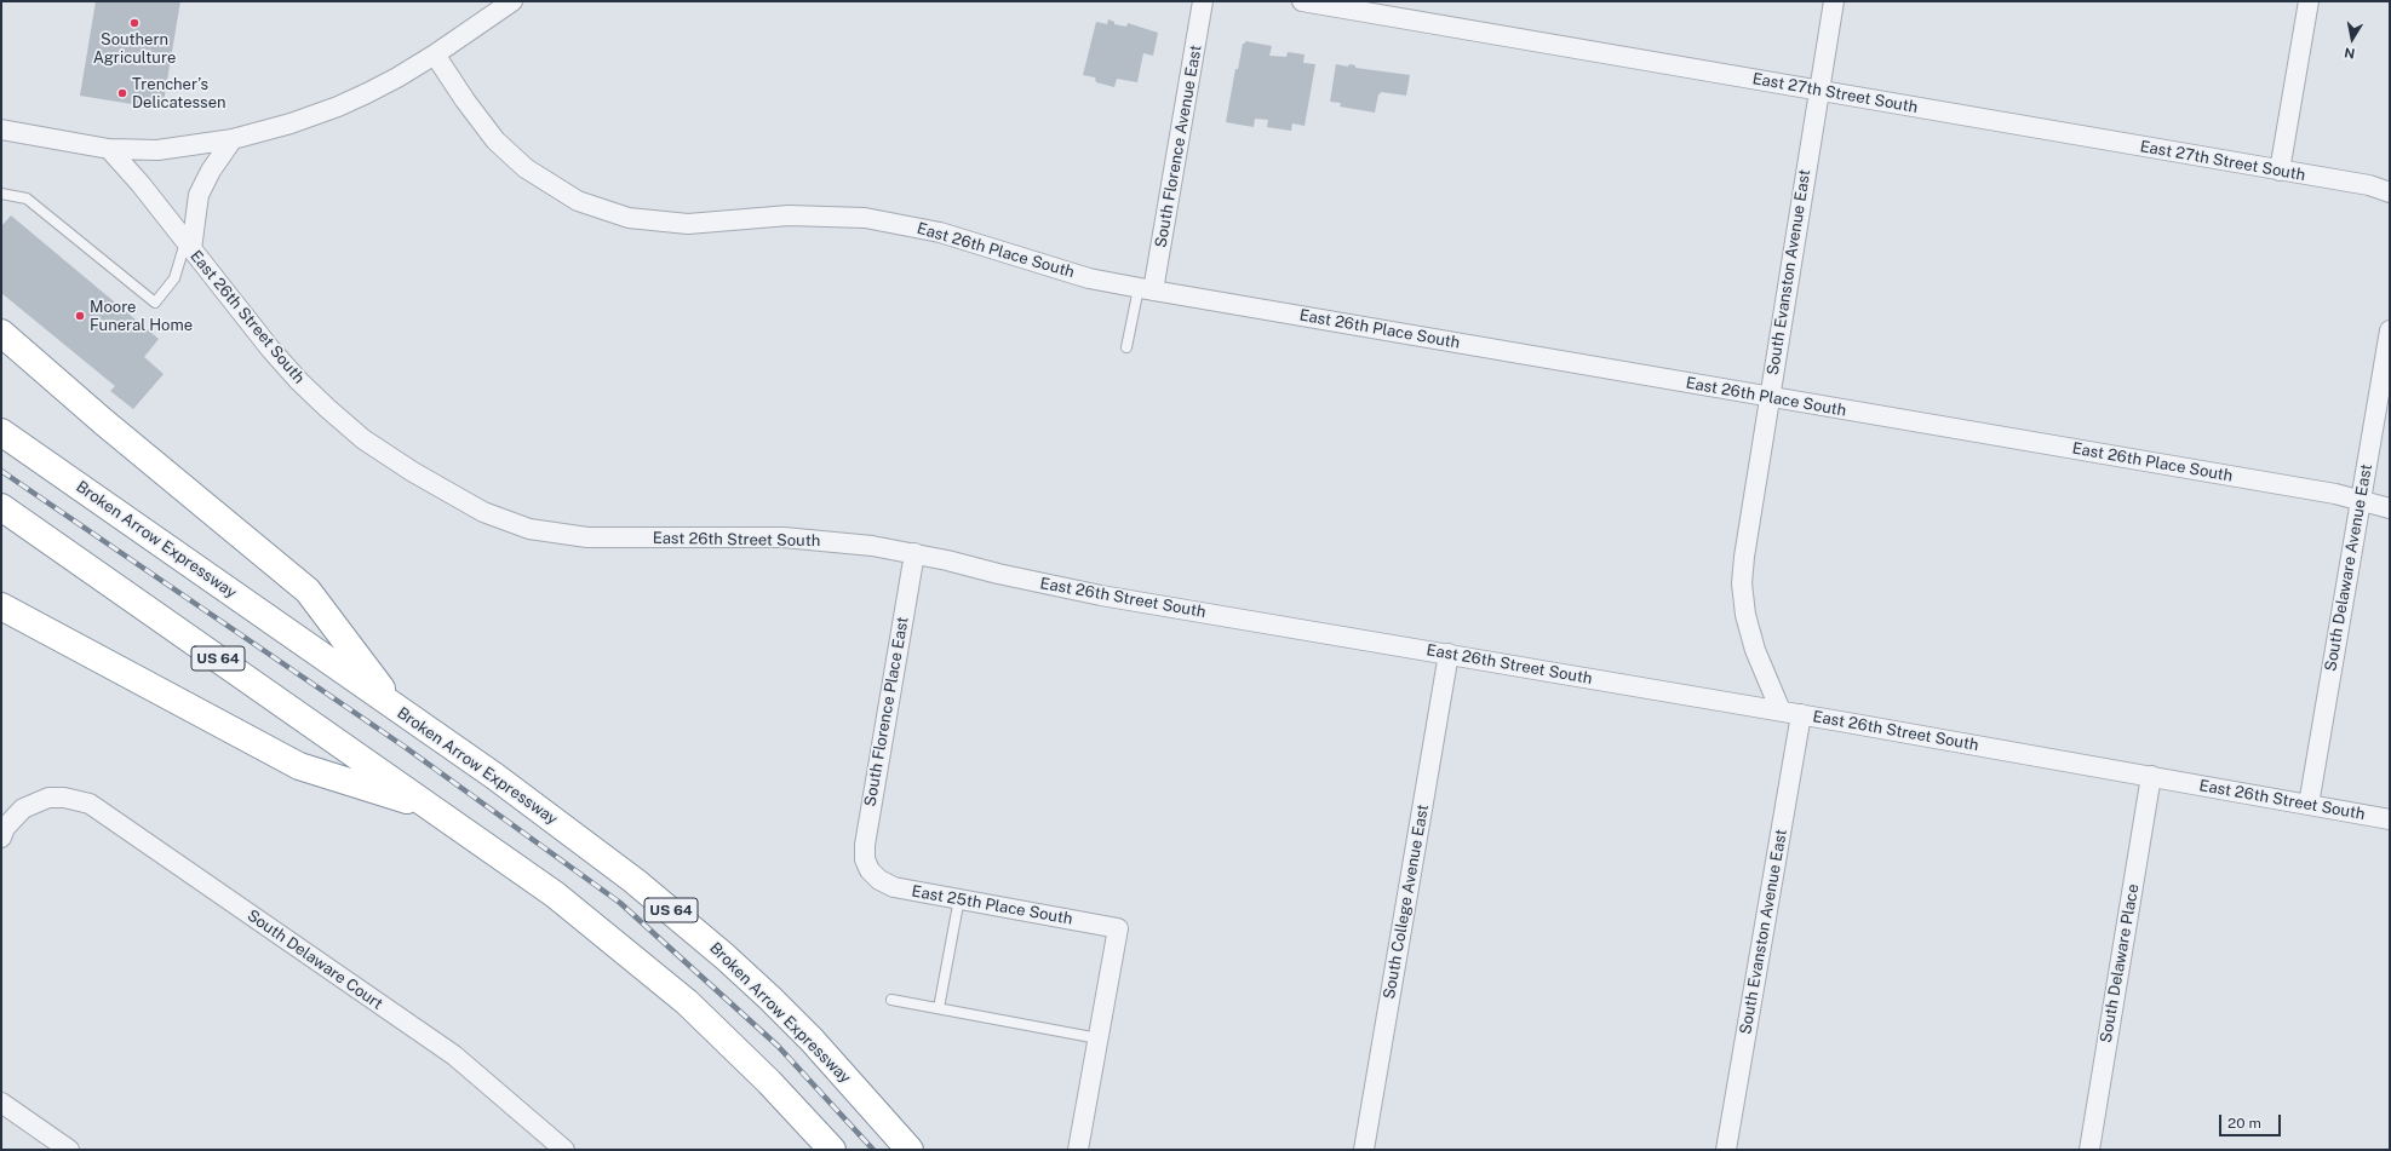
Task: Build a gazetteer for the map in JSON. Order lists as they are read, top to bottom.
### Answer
{
  "streets": {
    "highway": ["Broken Arrow Expressway", "US 64"],
    "street": [
      "East 27th Street South",
      "South Florence Avenue East",
      "East 26th Place South",
      "South Evanston Avenue East",
      "East 26th Street South",
      "South Delaware Avenue East",
      "South Florence Place East",
      "South College Avenue East",
      "East 25th Place South",
      "South Delaware Court",
      "South Delaware Place"
    ]
  },
  "crossings": [
    ["East 27th Street South", "South Evanston Avenue East"],
    ["South Florence Avenue East", "East 26th Place South"],
    ["East 26th Place South", "South Evanston Avenue East"],
    ["East 26th Place South", "South Delaware Avenue East"],
    ["South Evanston Avenue East", "East 26th Street South"],
    ["East 26th Street South", "South Delaware Avenue East"],
    ["East 26th Street South", "South Florence Place East"],
    ["East 26th Street South", "South College Avenue East"],
    ["East 26th Street South", "South Delaware Place"],
    ["South Florence Place East", "East 25th Place South"]
  ],
  "places": ["Southern Agriculture", "Trencher’s Delicatessen", "Moore Funeral Home"],
  "scale_bar": "20 m",
  "north": "bottom"
}
